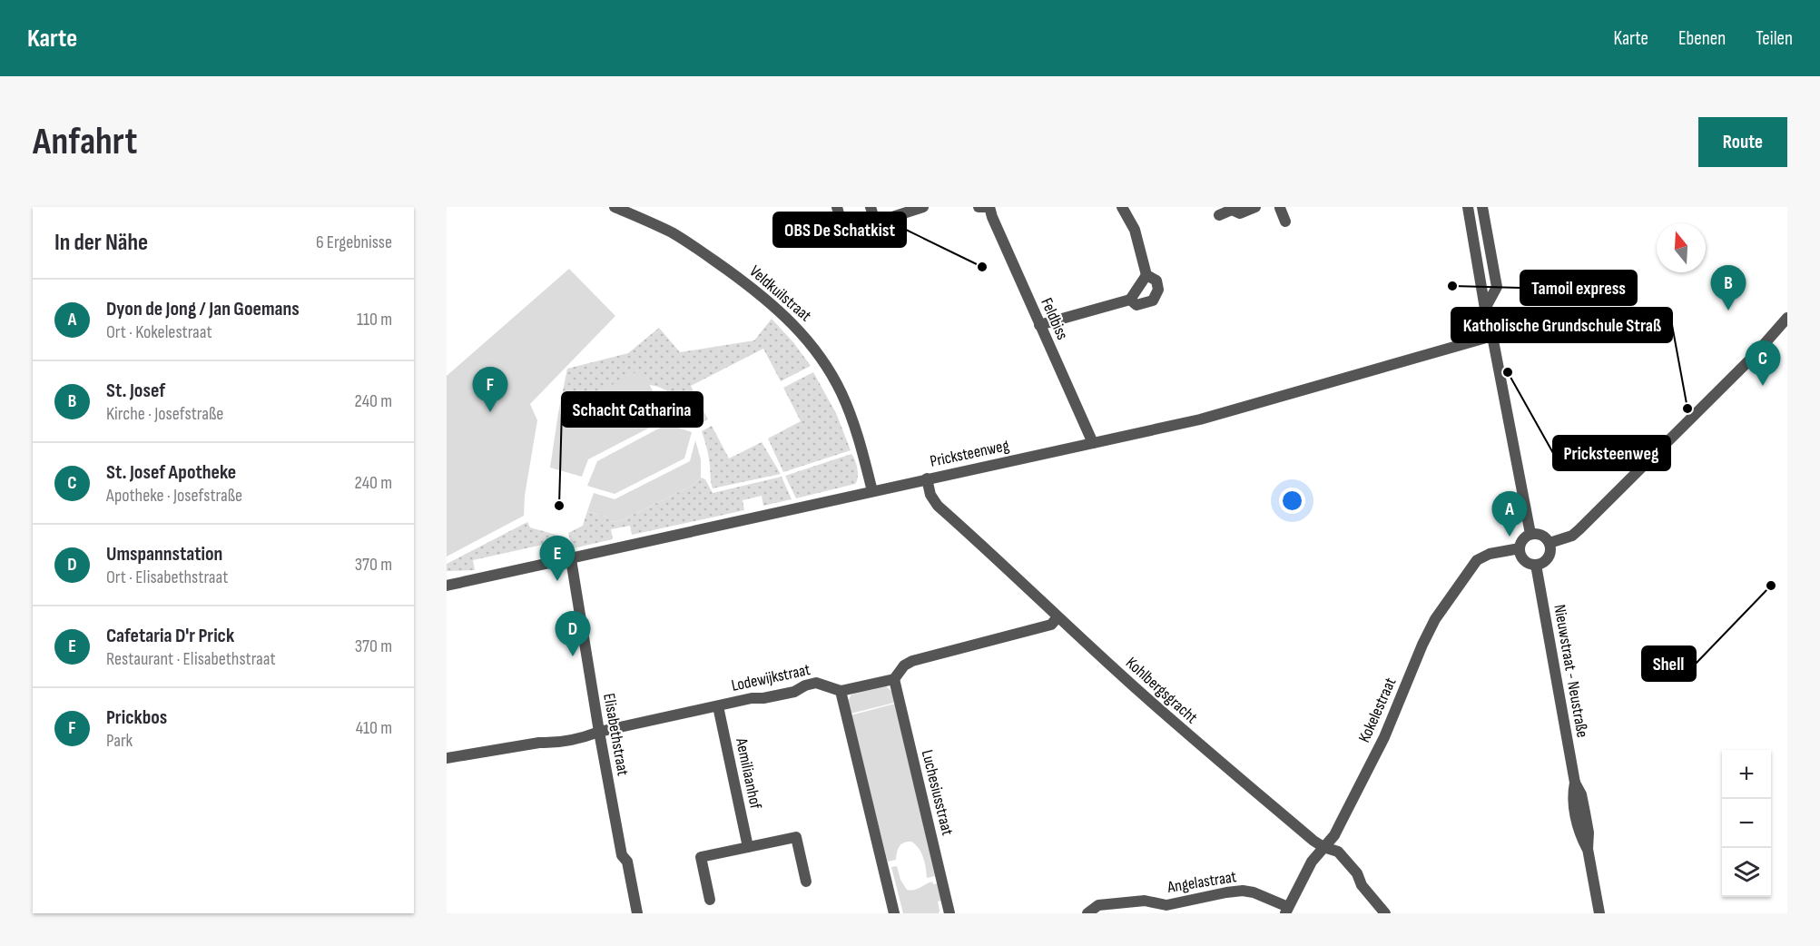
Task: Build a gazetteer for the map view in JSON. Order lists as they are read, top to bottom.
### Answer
{
  "streets": {
    "street": [
      "Veldkuilstraat",
      "Feldbiss",
      "Pricksteenweg",
      "Nieuwstraat - Neustraße",
      "Lodewijkstraat",
      "Kohlbergsgracht",
      "Kokelestraat",
      "Elisabethstraat",
      "Aemiliaanhof",
      "Luchesiusstraat",
      "Angelastraat"
    ]
  },
  "crossings": [
    ["Veldkuilstraat", "Pricksteenweg"],
    ["Feldbiss", "Pricksteenweg"],
    ["Pricksteenweg", "Kohlbergsgracht"],
    ["Pricksteenweg", "Elisabethstraat"],
    ["Nieuwstraat - Neustraße", "Kokelestraat"],
    ["Lodewijkstraat", "Elisabethstraat"],
    ["Lodewijkstraat", "Aemiliaanhof"],
    ["Lodewijkstraat", "Luchesiusstraat"],
    ["Kohlbergsgracht", "Kokelestraat"],
    ["Kokelestraat", "Angelastraat"]
  ],
  "places": [
    "OBS De Schatkist",
    "Tamoil express",
    "Pricksteenweg",
    "Katholische Grundschule Straß",
    "Schacht Catharina",
    "Shell"
  ],
  "north": "top",
  "page": {
    "header": "Karte",
    "nav": ["Karte", "Ebenen", "Teilen"],
    "buttons": "Route",
    "title": "Anfahrt",
    "heading": ["In der Nähe", "6 Ergebnisse"],
    "pins": [
      "B",
      "C",
      "F",
      "A",
      "E",
      "D"
    ],
    "list": [
      {
        "mark": "A",
        "name": "Dyon de Jong / Jan Goemans",
        "note": "Ort · Kokelestraat",
        "value": "110 m"
      },
      {
        "mark": "B",
        "name": "St. Josef",
        "note": "Kirche · Josefstraße",
        "value": "240 m"
      },
      {
        "mark": "C",
        "name": "St. Josef Apotheke",
        "note": "Apotheke · Josefstraße",
        "value": "240 m"
      },
      {
        "mark": "D",
        "name": "Umspannstation",
        "note": "Ort · Elisabethstraat",
        "value": "370 m"
      },
      {
        "mark": "E",
        "name": "Cafetaria D'r Prick",
        "note": "Restaurant · Elisabethstraat",
        "value": "370 m"
      },
      {
        "mark": "F",
        "name": "Prickbos",
        "note": "Park",
        "value": "410 m"
      }
    ],
    "map_buttons": ["+", "−"]
  }
}
